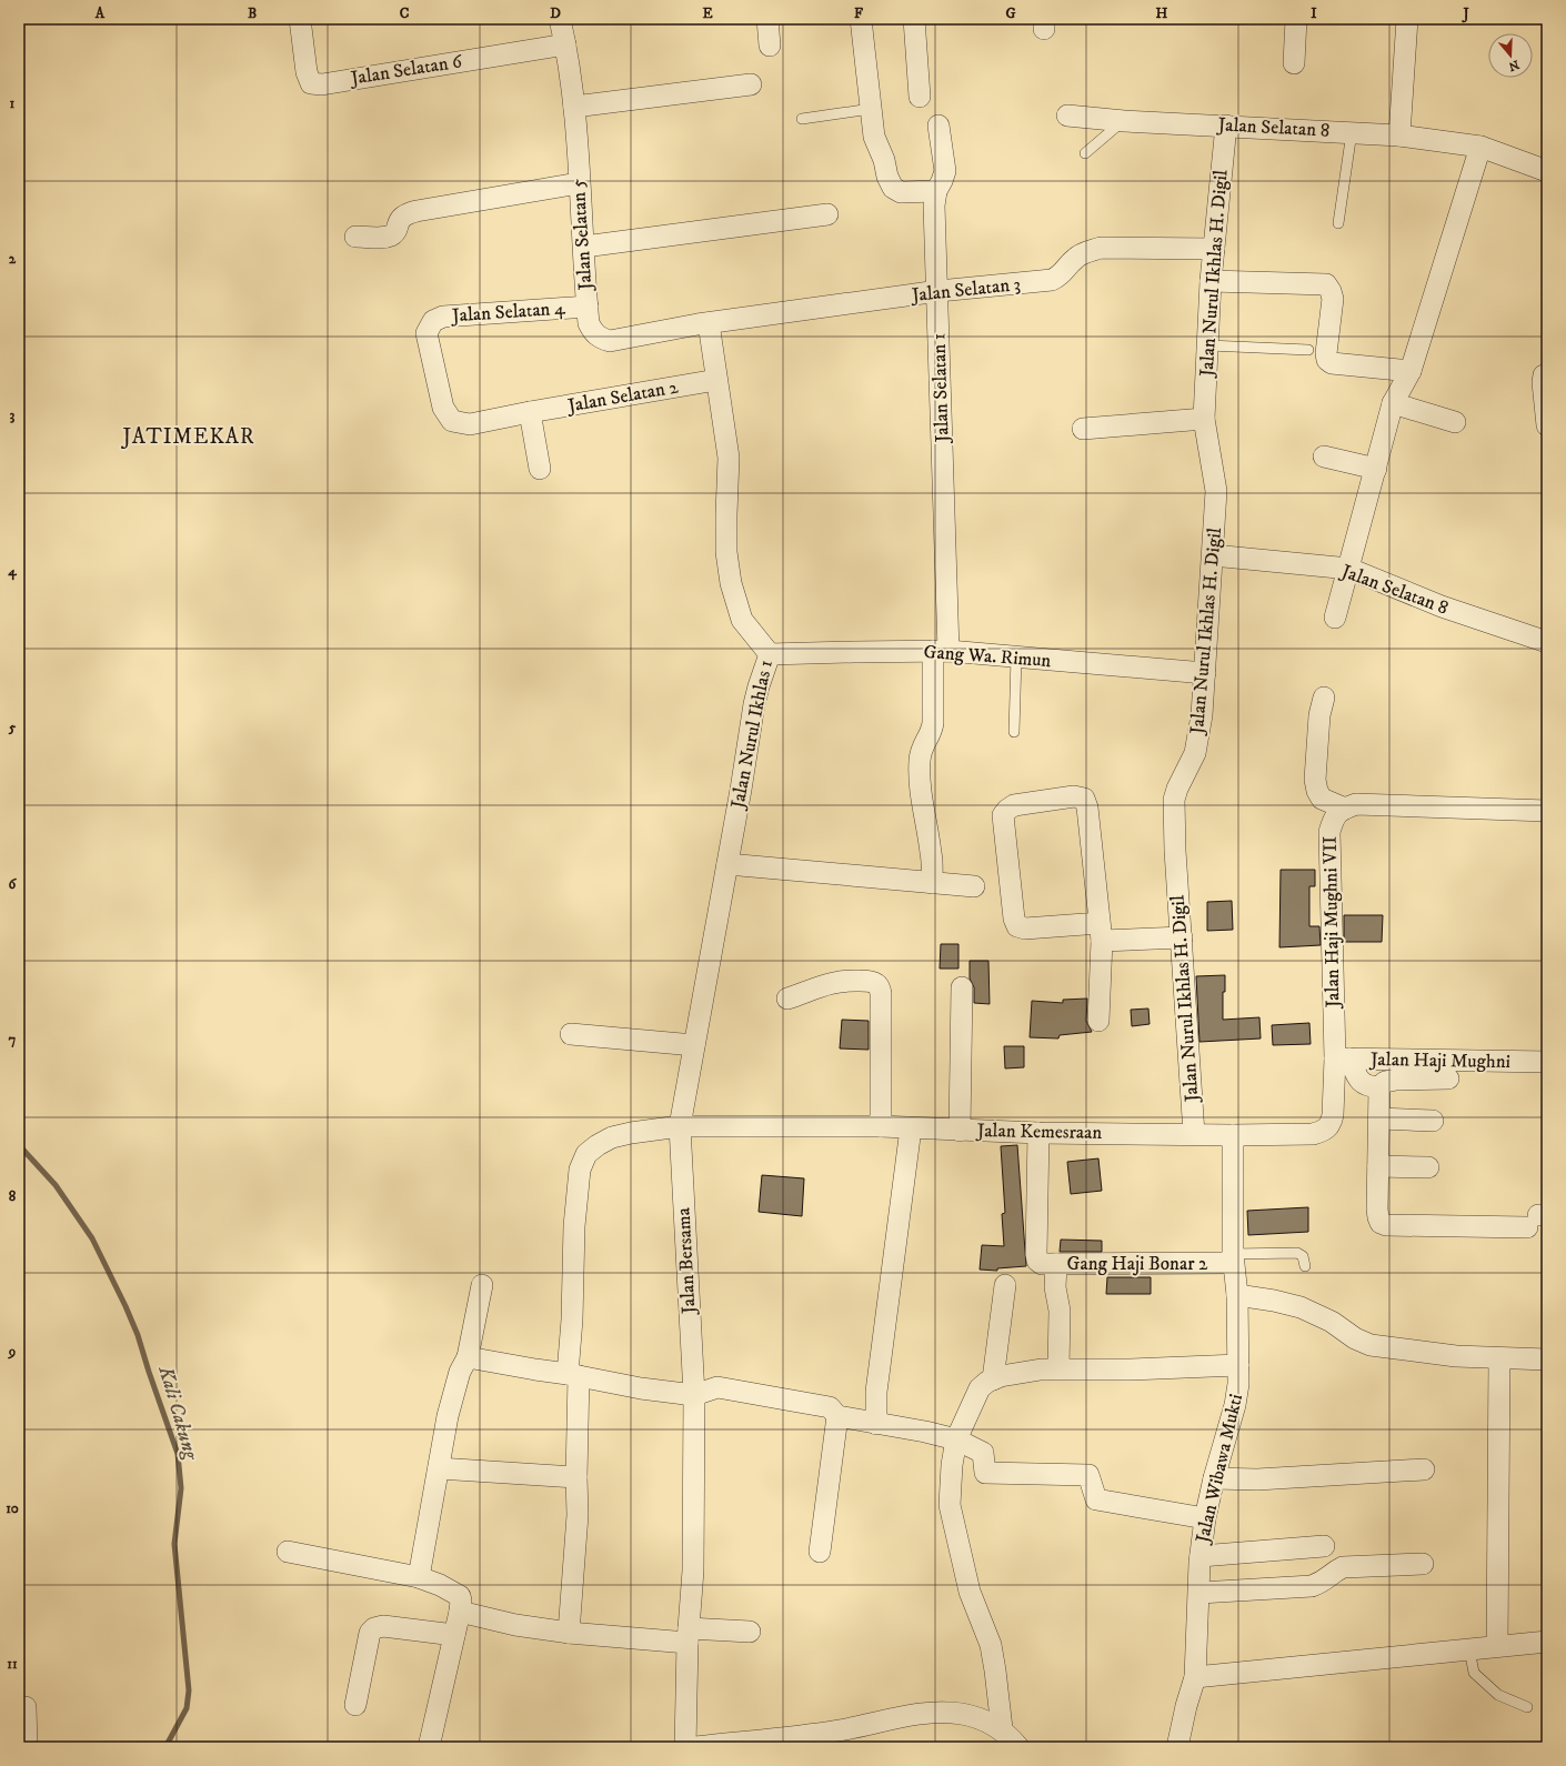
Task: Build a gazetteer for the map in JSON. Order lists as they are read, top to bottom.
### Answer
{
  "streets": {
    "street": [
      "Jalan Selatan 6",
      "Jalan Selatan 8",
      "Jalan Selatan 5",
      "Jalan Nurul Ikhlas H. Digil",
      "Jalan Selatan 3",
      "Jalan Selatan 4",
      "Jalan Selatan 1",
      "Jalan Selatan 2",
      "Gang Wa. Rimun",
      "Jalan Nurul Ikhlas 1",
      "Jalan Haji Mughni VII",
      "Jalan Haji Mughni",
      "Jalan Kemesraan",
      "Jalan Bersama",
      "Gang Haji Bonar 2",
      "Jalan Wibawa Mukti"
    ]
  },
  "crossings": [
    ["Jalan Selatan 6", "Jalan Selatan 5"],
    ["Jalan Selatan 8", "Jalan Nurul Ikhlas H. Digil"],
    ["Jalan Selatan 5", "Jalan Selatan 3"],
    ["Jalan Selatan 5", "Jalan Selatan 4"],
    ["Jalan Selatan 5", "Jalan Nurul Ikhlas 1"],
    ["Jalan Nurul Ikhlas H. Digil", "Jalan Selatan 3"],
    ["Jalan Nurul Ikhlas H. Digil", "Gang Wa. Rimun"],
    ["Jalan Nurul Ikhlas H. Digil", "Jalan Kemesraan"],
    ["Jalan Selatan 3", "Jalan Selatan 1"],
    ["Jalan Selatan 3", "Jalan Nurul Ikhlas 1"],
    ["Jalan Selatan 4", "Jalan Selatan 2"],
    ["Jalan Selatan 1", "Gang Wa. Rimun"],
    ["Jalan Selatan 2", "Jalan Nurul Ikhlas 1"],
    ["Gang Wa. Rimun", "Jalan Nurul Ikhlas 1"],
    ["Jalan Nurul Ikhlas 1", "Jalan Kemesraan"],
    ["Jalan Nurul Ikhlas 1", "Jalan Bersama"],
    ["Jalan Haji Mughni VII", "Jalan Haji Mughni"],
    ["Jalan Haji Mughni VII", "Jalan Kemesraan"],
    ["Jalan Haji Mughni", "Jalan Kemesraan"],
    ["Jalan Kemesraan", "Jalan Bersama"],
    ["Jalan Kemesraan", "Jalan Wibawa Mukti"],
    ["Gang Haji Bonar 2", "Jalan Wibawa Mukti"]
  ],
  "districts": ["JATIMEKAR"],
  "water": ["Kali Cakung"],
  "north": "bottom",
  "grid": {
    "columns": [
      "A",
      "B",
      "C",
      "D",
      "E",
      "F",
      "G",
      "H",
      "I",
      "J"
    ],
    "rows": [
      "1",
      "2",
      "3",
      "4",
      "5",
      "6",
      "7",
      "8",
      "9",
      "10",
      "11"
    ]
  }
}
